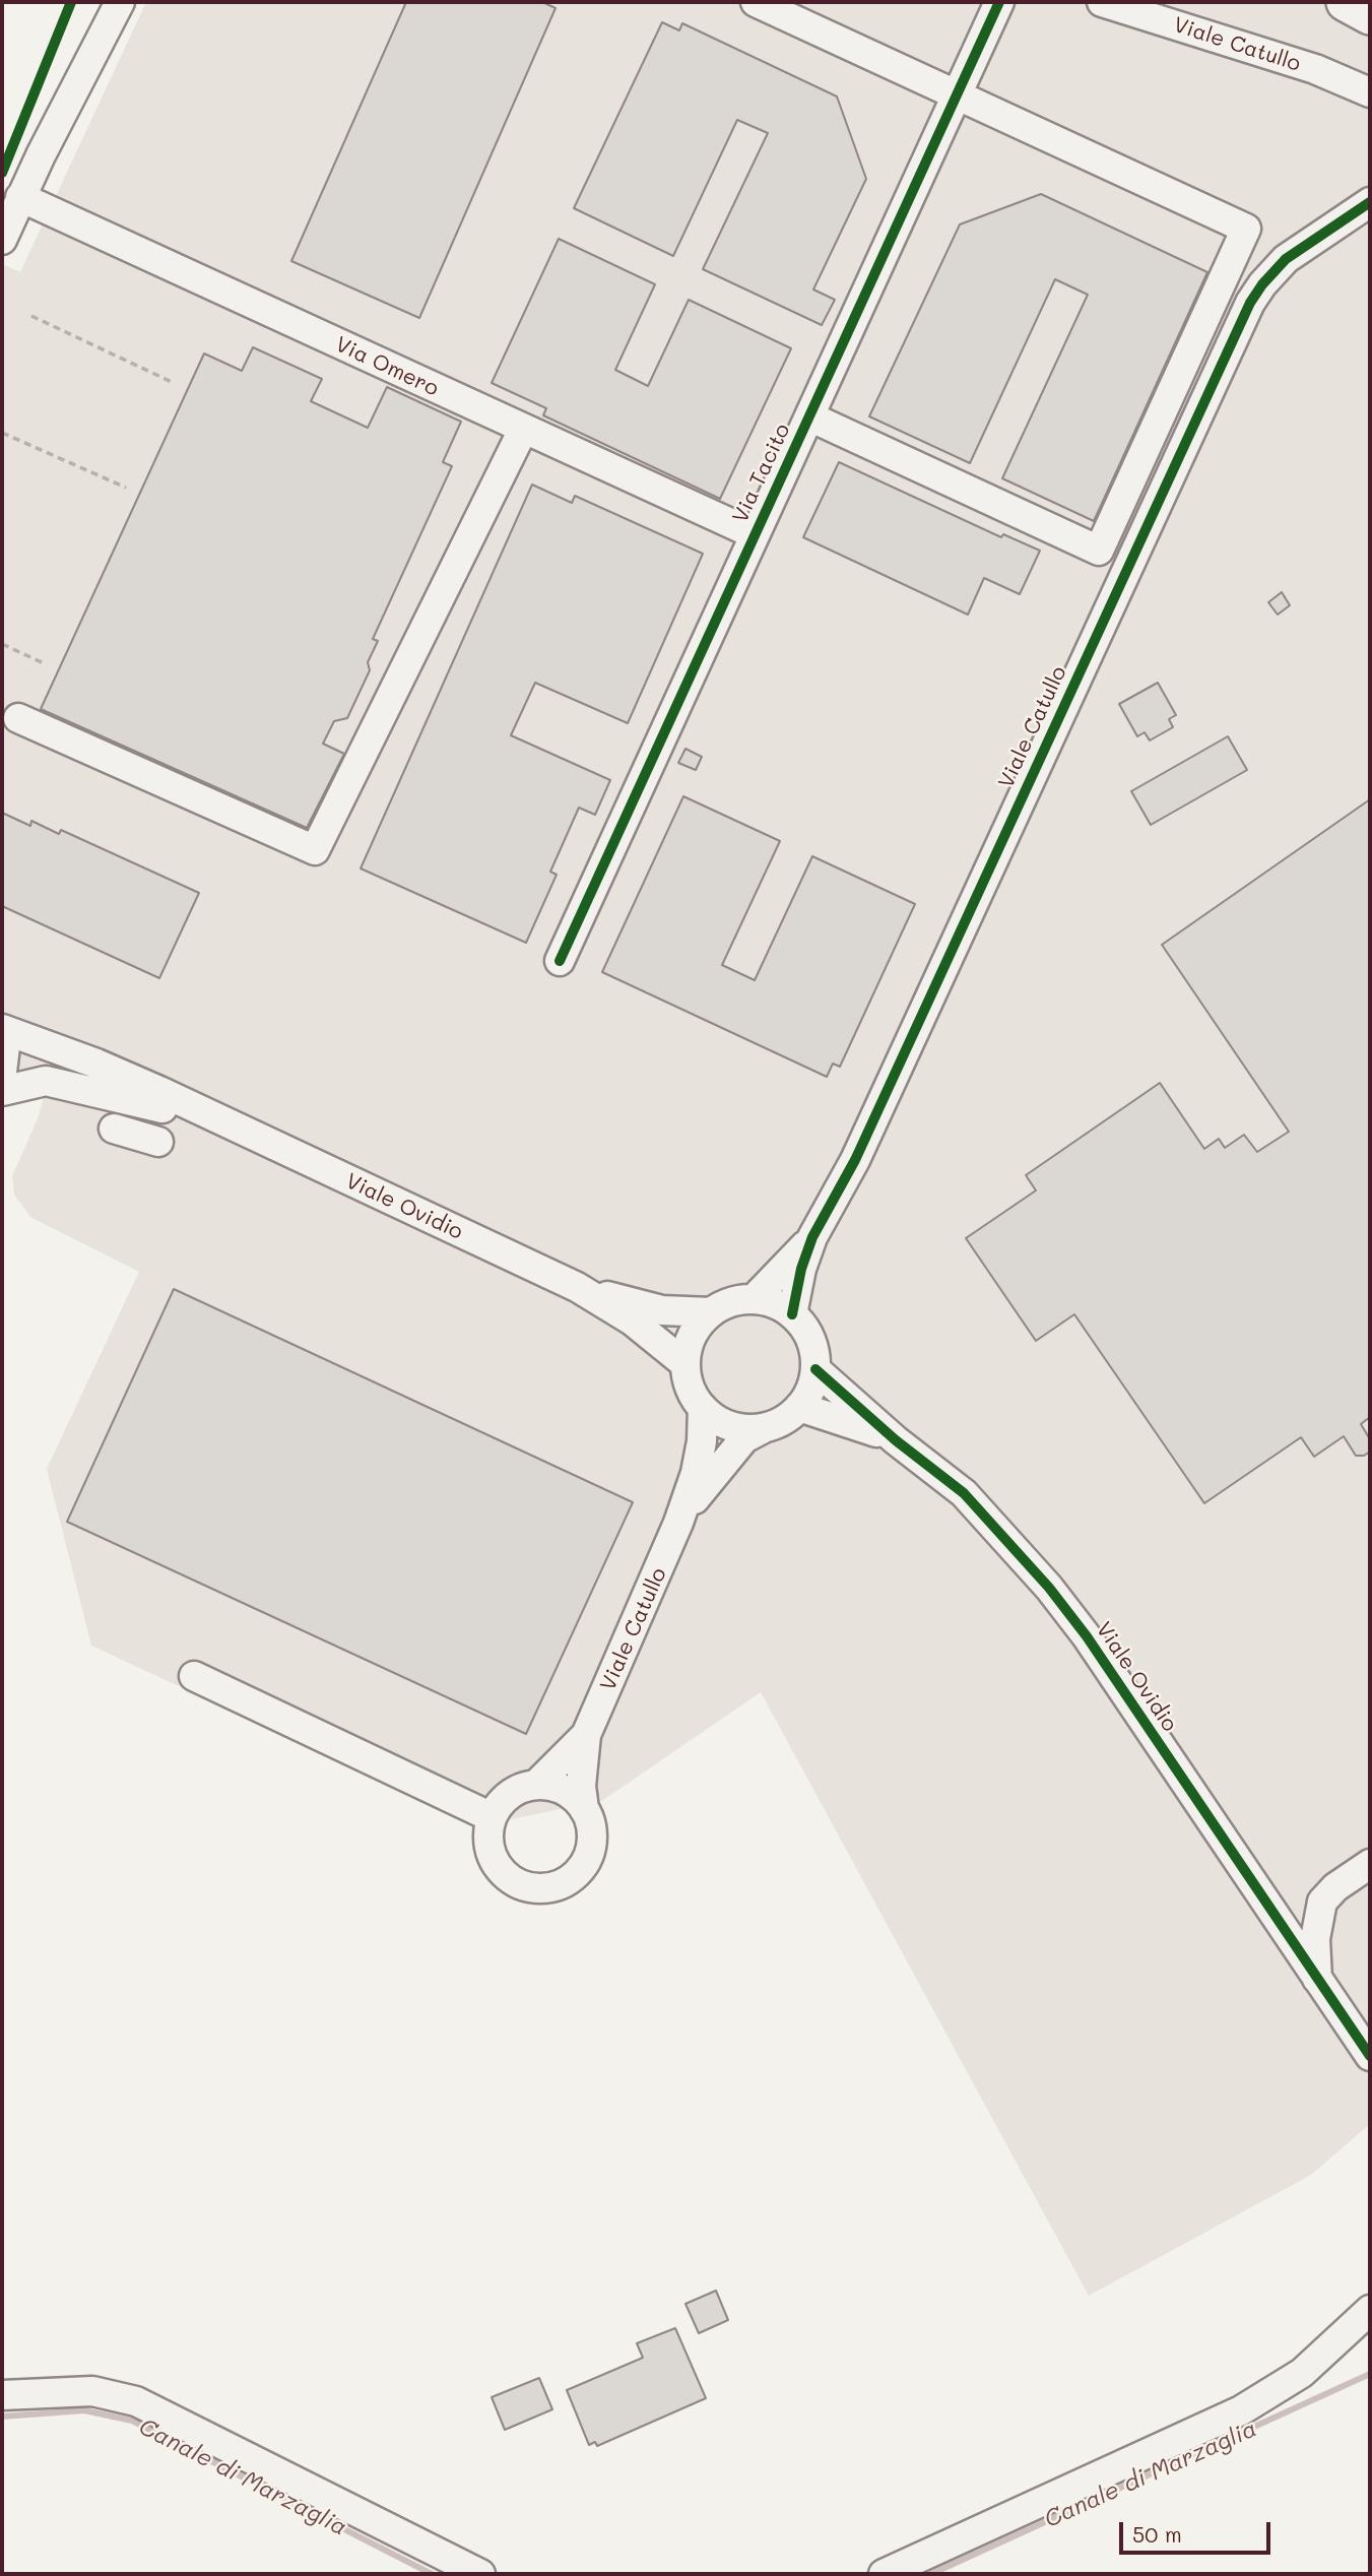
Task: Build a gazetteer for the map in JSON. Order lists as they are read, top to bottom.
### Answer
{
  "streets": {
    "street": [
      "Viale Catullo",
      "Via Omero",
      "Via Tacito",
      "Viale Ovidio"
    ]
  },
  "crossings": [
    ["Viale Catullo", "Viale Ovidio"],
    ["Via Omero", "Via Tacito"]
  ],
  "water": ["Canale di Marzaglia"],
  "scale_bar": "50 m"
}
